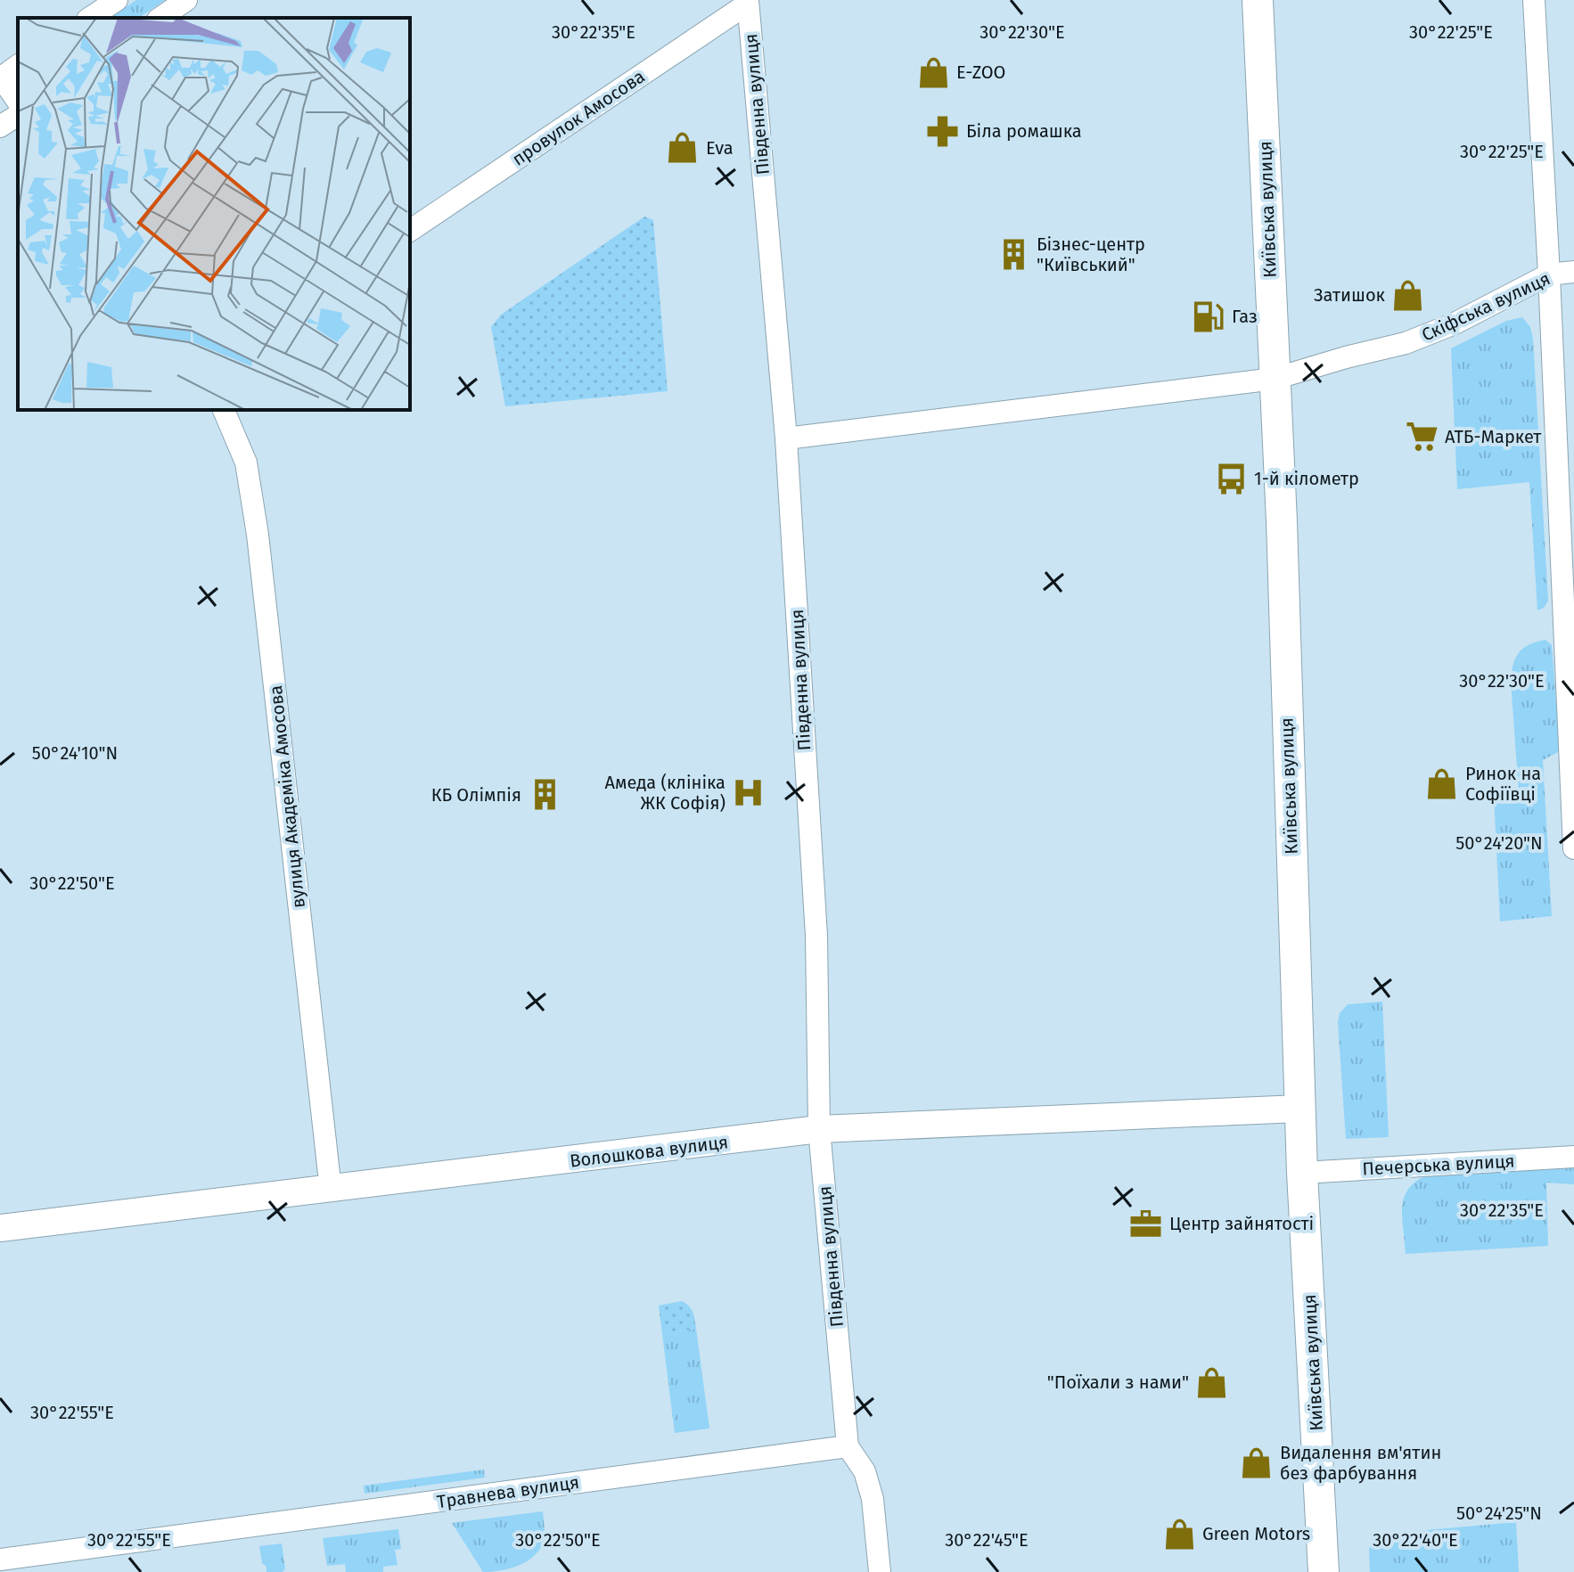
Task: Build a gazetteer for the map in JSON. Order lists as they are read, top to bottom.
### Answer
{
  "streets": {
    "main road": ["Київська вулиця"],
    "street": [
      "Південна вулиця",
      "провулок Амосова",
      "Скіфська вулиця",
      "вулиця Академіка Амосова",
      "Волошкова вулиця",
      "Печерська вулиця",
      "Травнева вулиця"
    ]
  },
  "crossings": [
    ["Південна вулиця", "провулок Амосова"],
    ["Південна вулиця", "Скіфська вулиця"],
    ["Південна вулиця", "Волошкова вулиця"],
    ["Південна вулиця", "Травнева вулиця"],
    ["Київська вулиця", "Скіфська вулиця"],
    ["Київська вулиця", "Волошкова вулиця"],
    ["Київська вулиця", "Печерська вулиця"],
    ["вулиця Академіка Амосова", "Волошкова вулиця"]
  ],
  "places": {
    "shop": [
      "E-ZOO",
      "Eva",
      "Затишок",
      "Ринок на Софіївці",
      "\"Поїхали з нами\"",
      "Видалення вм'ятин без фарбування",
      "Green Motors"
    ],
    "pharmacy": ["Біла ромашка"],
    "building": ["Бізнес-центр \"Київський\"", "КБ Олімпія"],
    "fuel station": ["Газ"],
    "supermarket": ["АТБ-Маркет"],
    "bus stop": ["1-й кілометр"],
    "hospital": ["Амеда (клініка ЖК Софія)"],
    "office": ["Центр зайнятості"]
  },
  "coordinates": [
    "30°22'35\"E",
    "30°22'30\"E",
    "30°22'25\"E",
    "50°24'10\"N",
    "50°24'20\"N",
    "30°22'50\"E",
    "30°22'55\"E",
    "50°24'25\"N",
    "30°22'45\"E",
    "30°22'40\"E"
  ]
}
